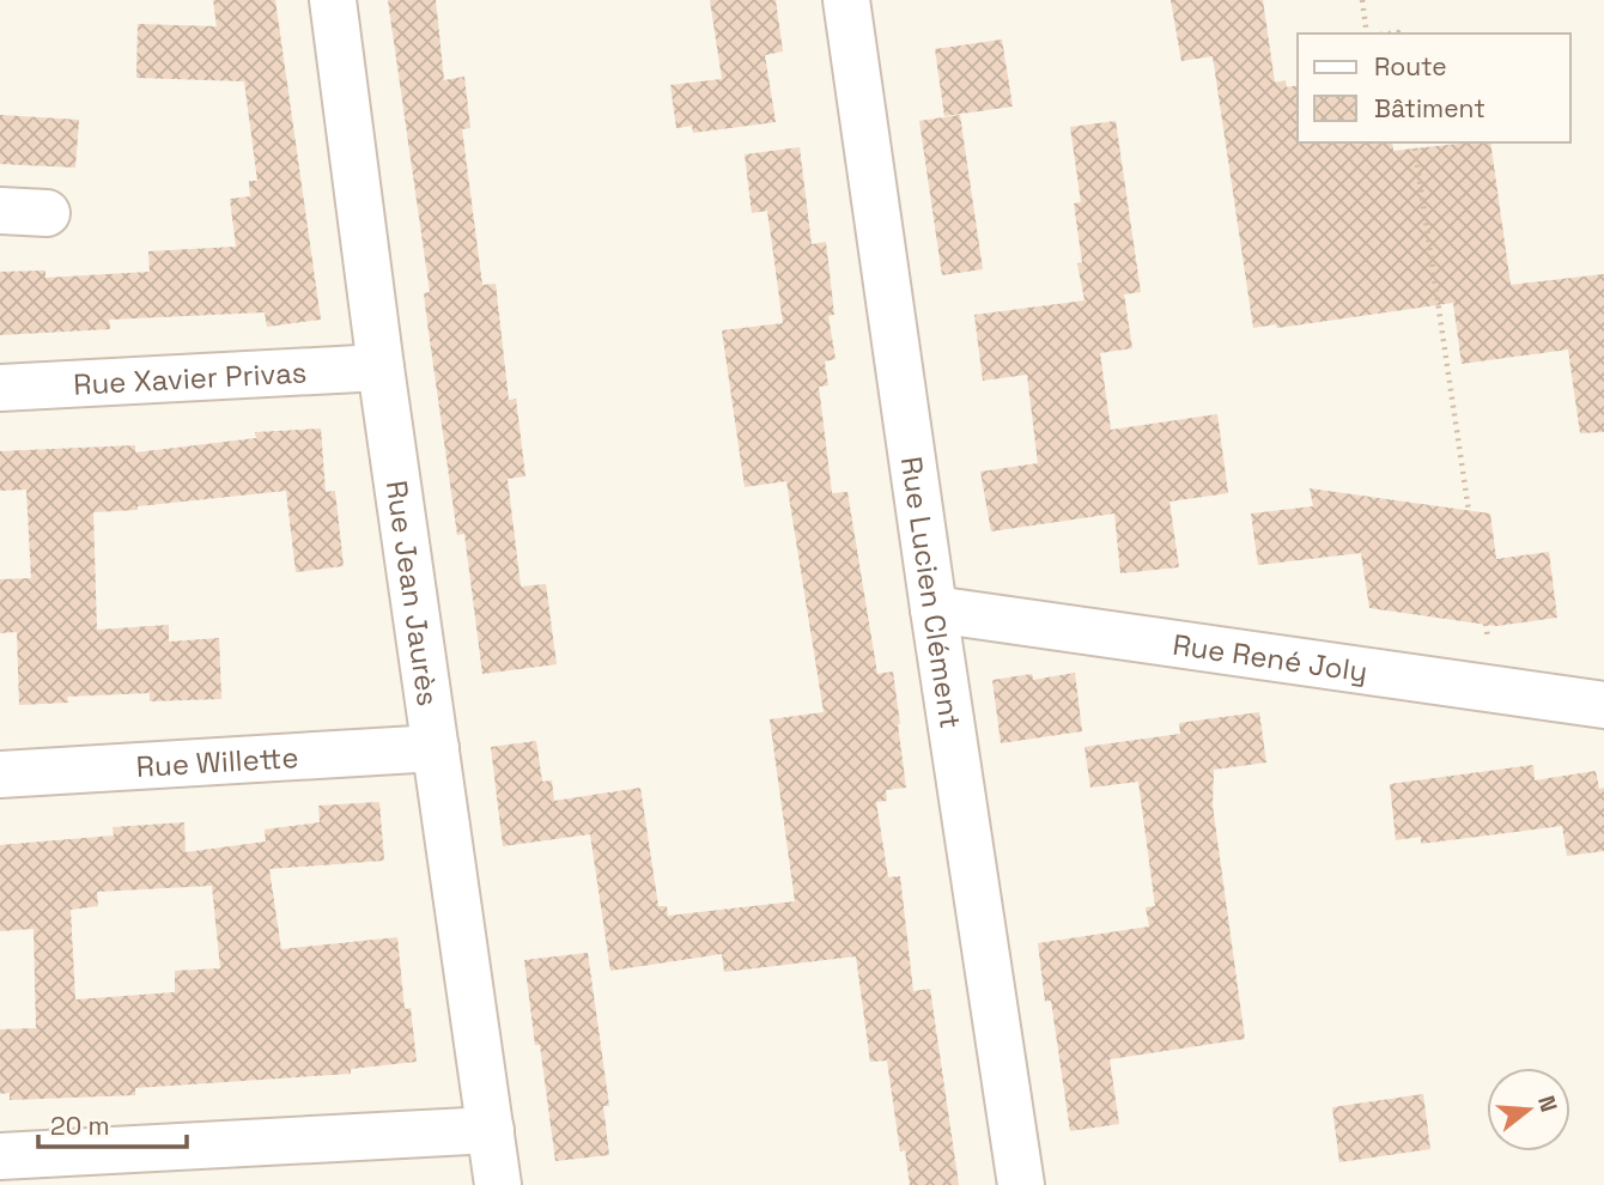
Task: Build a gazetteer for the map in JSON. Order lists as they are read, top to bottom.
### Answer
{
  "streets": {
    "street": [
      "Rue Xavier Privas",
      "Rue Jean Jaurès",
      "Rue Lucien Clément",
      "Rue René Joly",
      "Rue Willette"
    ]
  },
  "crossings": [
    ["Rue Xavier Privas", "Rue Jean Jaurès"],
    ["Rue Jean Jaurès", "Rue Willette"],
    ["Rue Lucien Clément", "Rue René Joly"]
  ],
  "legend": ["Route", "Bâtiment"],
  "scale_bar": "20 m",
  "north": "right"
}
